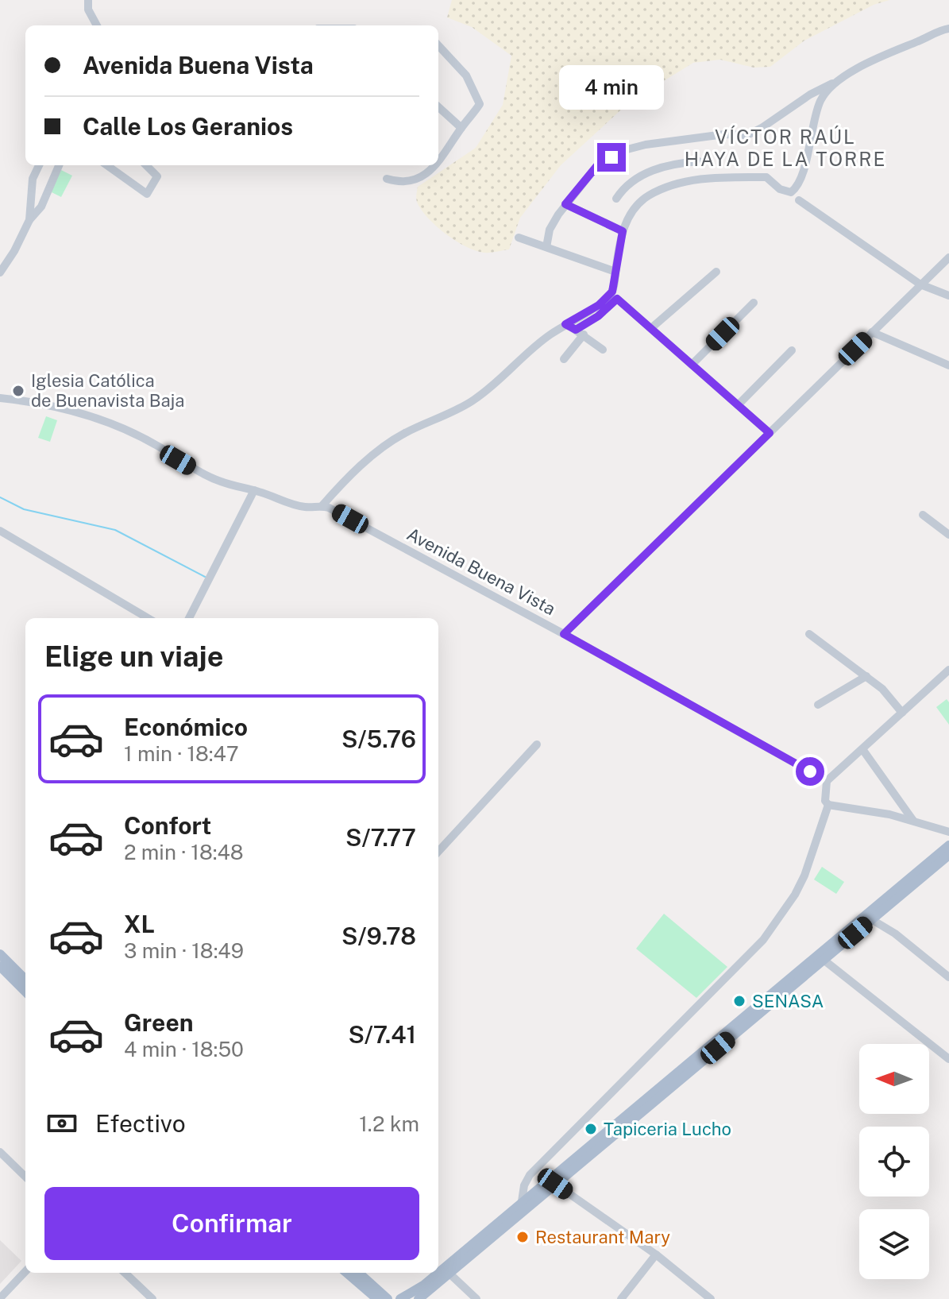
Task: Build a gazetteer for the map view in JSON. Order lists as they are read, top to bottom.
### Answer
{
  "streets": {
    "street": ["Avenida Buena Vista"]
  },
  "districts": ["VÍCTOR RAÚL HAYA DE LA TORRE"],
  "places": [
    "Iglesia Católica de Buenavista Baja",
    "SENASA",
    "Tapiceria Lucho",
    "Restaurant Mary"
  ],
  "north": "left",
  "page": {
    "banner": ["Avenida Buena Vista", "Calle Los Geranios"],
    "bubble": "4 min",
    "heading": "Elige un viaje",
    "list": [
      {
        "name": "Económico",
        "note": "1 min · 18:47",
        "value": "S/5.76"
      },
      {
        "name": "Confort",
        "note": "2 min · 18:48",
        "value": "S/7.77"
      },
      {
        "name": "XL",
        "note": "3 min · 18:49",
        "value": "S/9.78"
      },
      {
        "name": "Green",
        "note": "4 min · 18:50",
        "value": "S/7.41"
      }
    ],
    "pay": ["Efectivo", "1.2 km"],
    "buttons": "Confirmar"
  }
}
